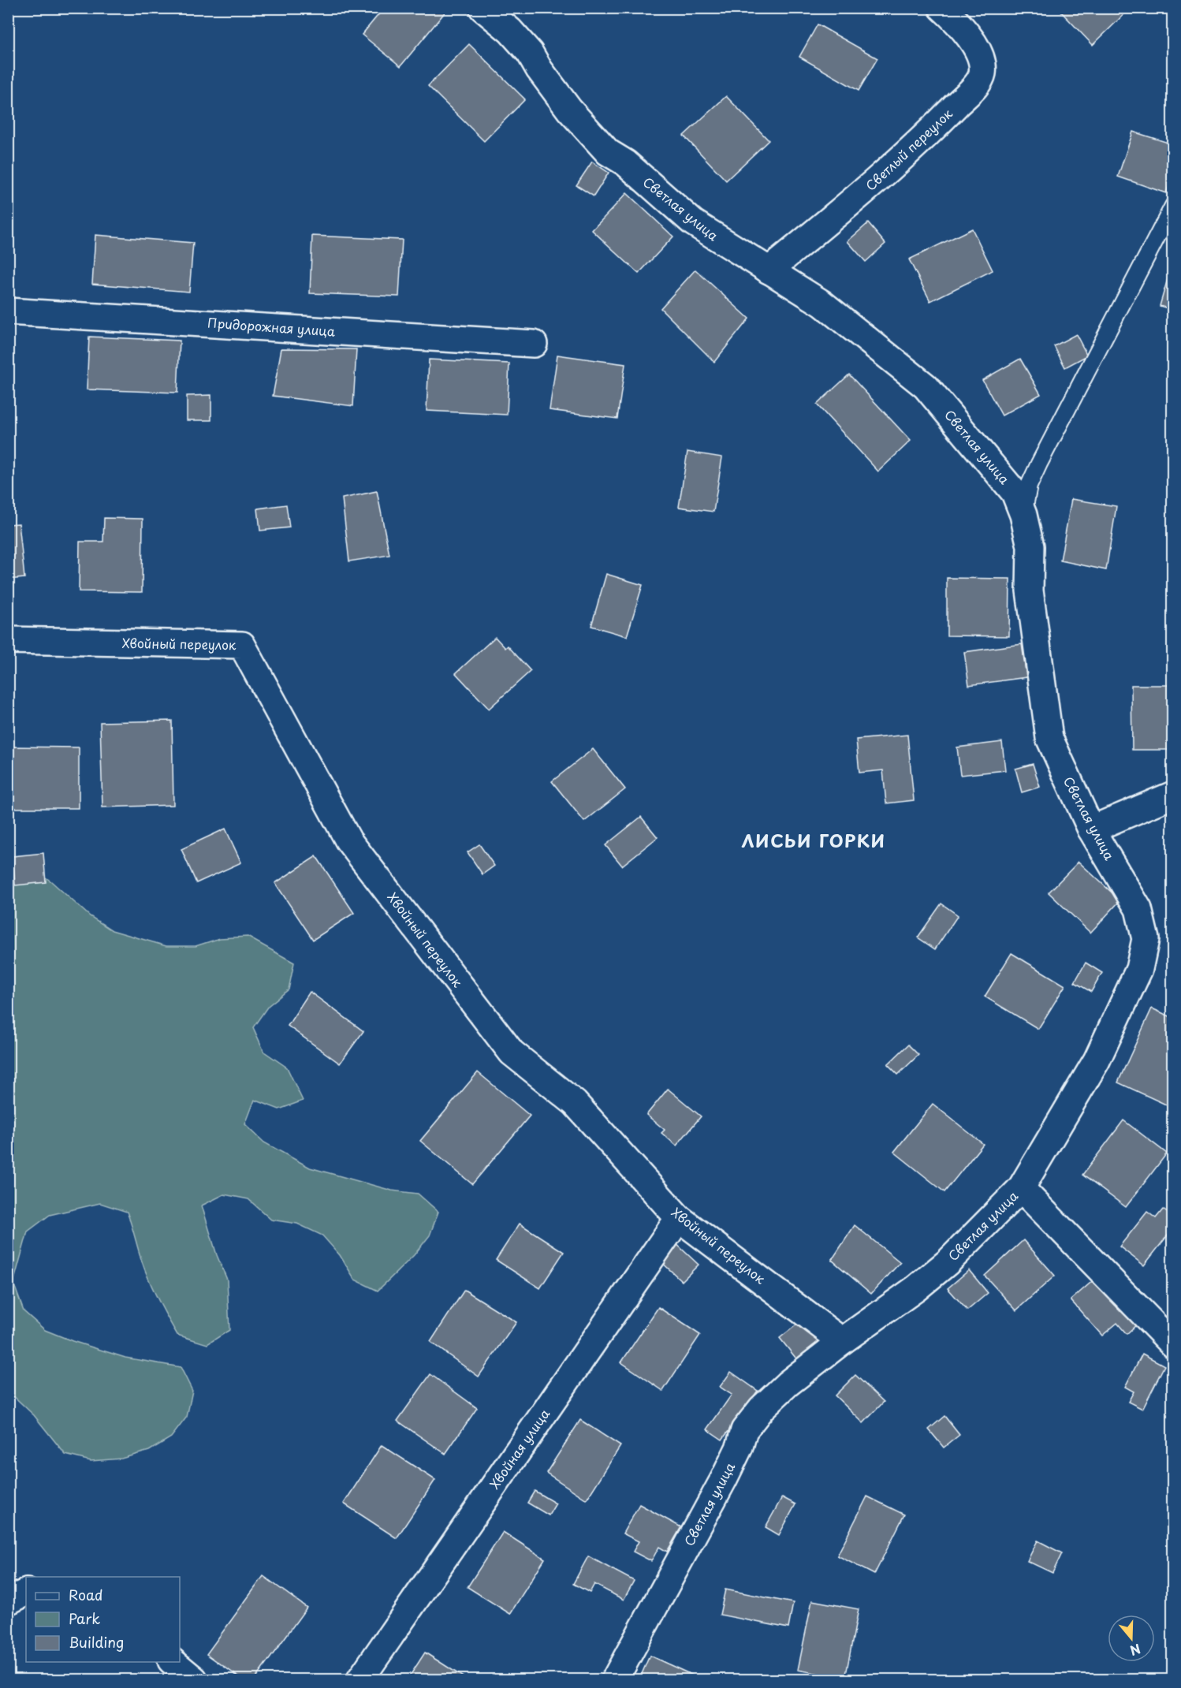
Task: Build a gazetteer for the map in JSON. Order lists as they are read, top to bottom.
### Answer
{
  "streets": {
    "street": [
      "Светлый переулок",
      "Светлая улица",
      "Придорожная улица",
      "Хвойный переулок",
      "Хвойная улица"
    ]
  },
  "crossings": [
    ["Светлый переулок", "Светлая улица"],
    ["Светлая улица", "Хвойный переулок"],
    ["Хвойный переулок", "Хвойная улица"]
  ],
  "districts": ["ЛИСЬИ ГОРКИ"],
  "legend": ["Road", "Park", "Building"],
  "north": "bottom"
}
